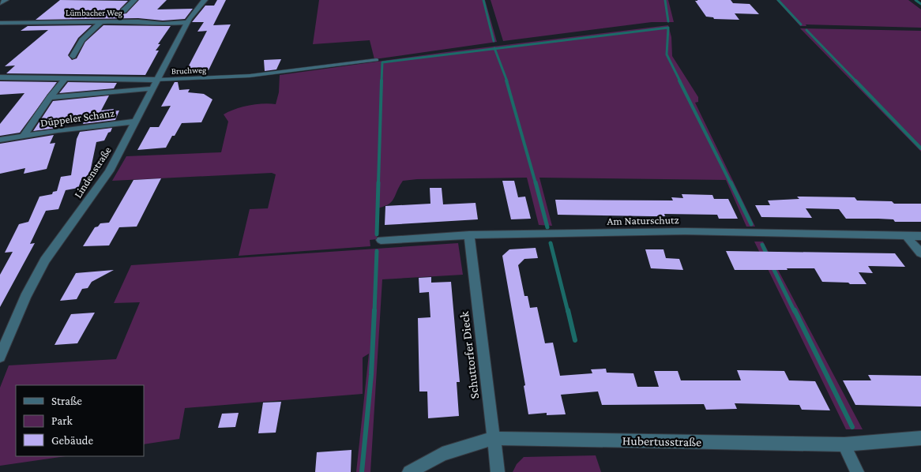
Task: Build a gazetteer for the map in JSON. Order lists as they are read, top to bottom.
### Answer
{
  "streets": {
    "street": [
      "Lümbacher Weg",
      "Bruchweg",
      "Düppeler Schanz",
      "Lindenstraße",
      "Am Naturschutz",
      "Schuttorfer Dieck",
      "Hubertusstraße"
    ]
  },
  "crossings": [
    ["Lümbacher Weg", "Lindenstraße"],
    ["Bruchweg", "Düppeler Schanz"],
    ["Bruchweg", "Lindenstraße"],
    ["Düppeler Schanz", "Lindenstraße"],
    ["Am Naturschutz", "Schuttorfer Dieck"],
    ["Schuttorfer Dieck", "Hubertusstraße"]
  ],
  "legend": ["Straße", "Park", "Gebäude"]
}
